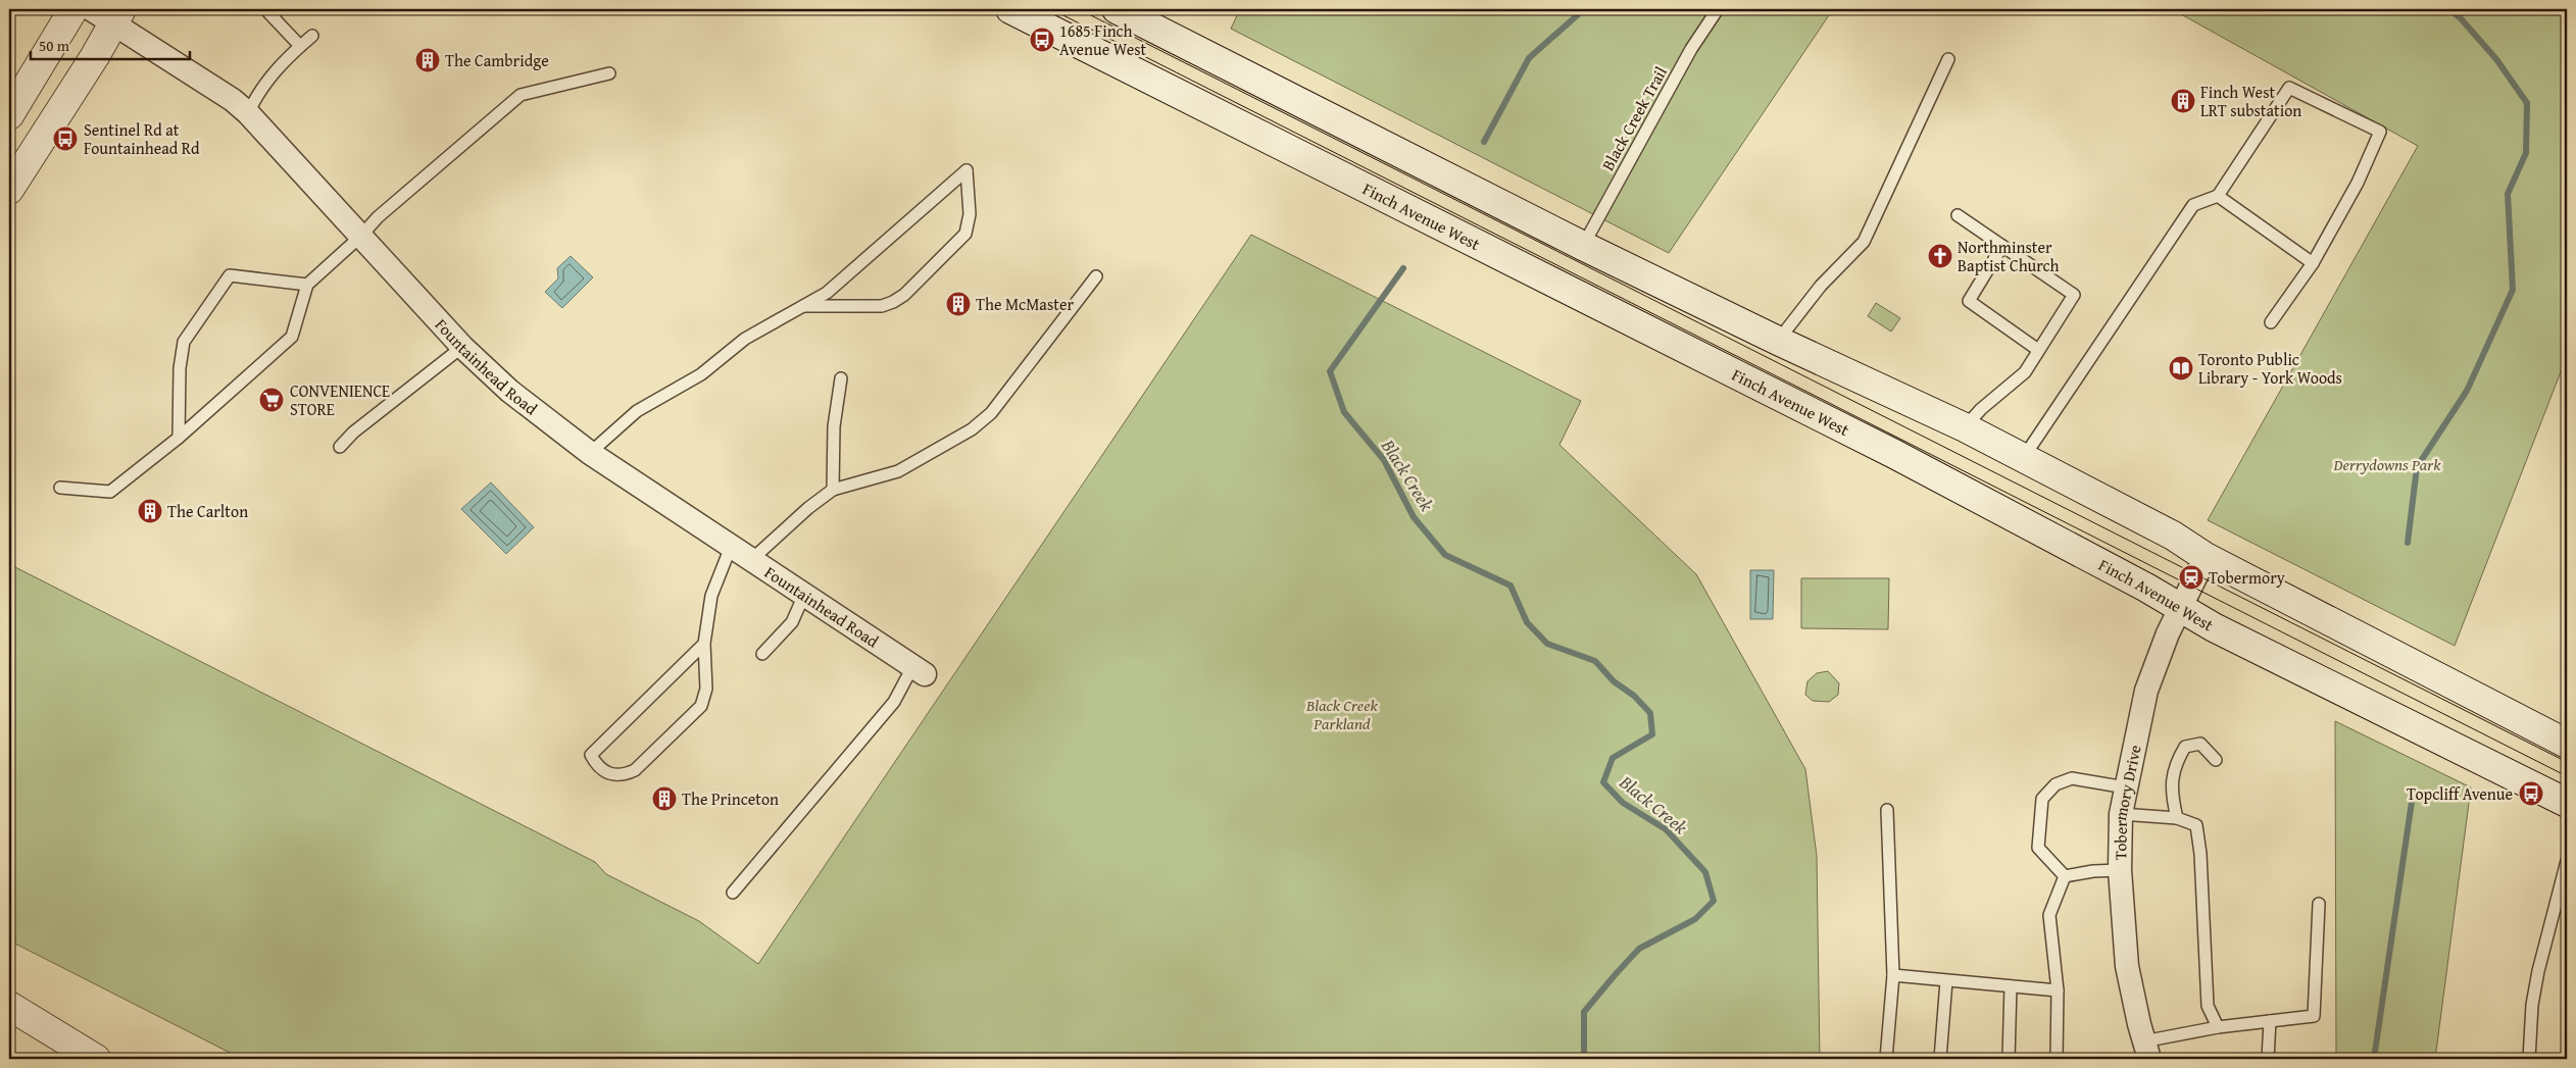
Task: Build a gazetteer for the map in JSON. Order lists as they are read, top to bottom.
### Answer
{
  "streets": {
    "main road": ["Finch Avenue West"],
    "street": ["Fountainhead Road", "Tobermory Drive"],
    "lane": ["Black Creek Trail"]
  },
  "crossings": [
    ["Finch Avenue West", "Tobermory Drive"]
  ],
  "water": ["Black Creek"],
  "parks": ["Derrydowns Park", "Black Creek Parkland"],
  "places": {
    "bus stop": ["1685 Finch Avenue West", "Sentinel Rd at Fountainhead Rd", "Topcliff Avenue"],
    "building": [
      "The Cambridge",
      "Finch West LRT substation",
      "The McMaster",
      "The Carlton",
      "The Princeton"
    ],
    "church": ["Northminster Baptist Church"],
    "library": ["Toronto Public Library - York Woods"],
    "supermarket": ["CONVENIENCE STORE"],
    "station": ["Tobermory"]
  },
  "scale_bar": "50 m"
}
